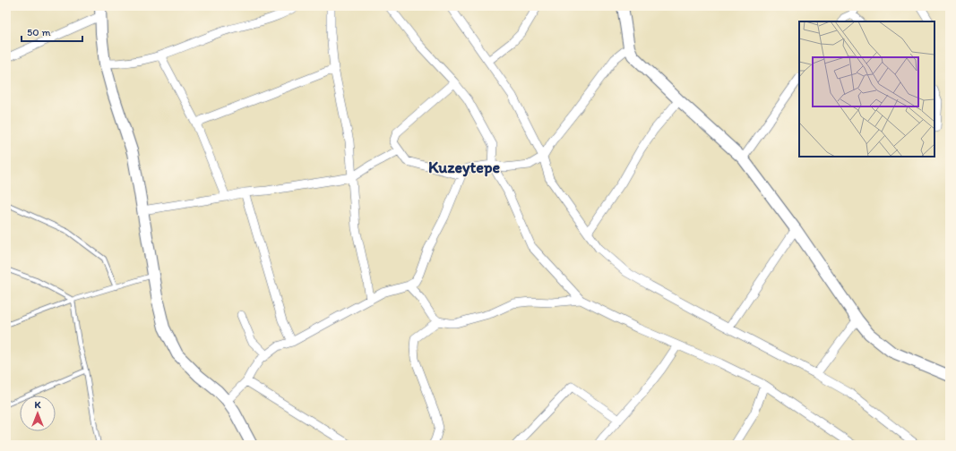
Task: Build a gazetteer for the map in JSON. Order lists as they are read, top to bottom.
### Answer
{
  "districts": ["Kuzeytepe"],
  "scale_bar": "50 m",
  "north": "top"
}
